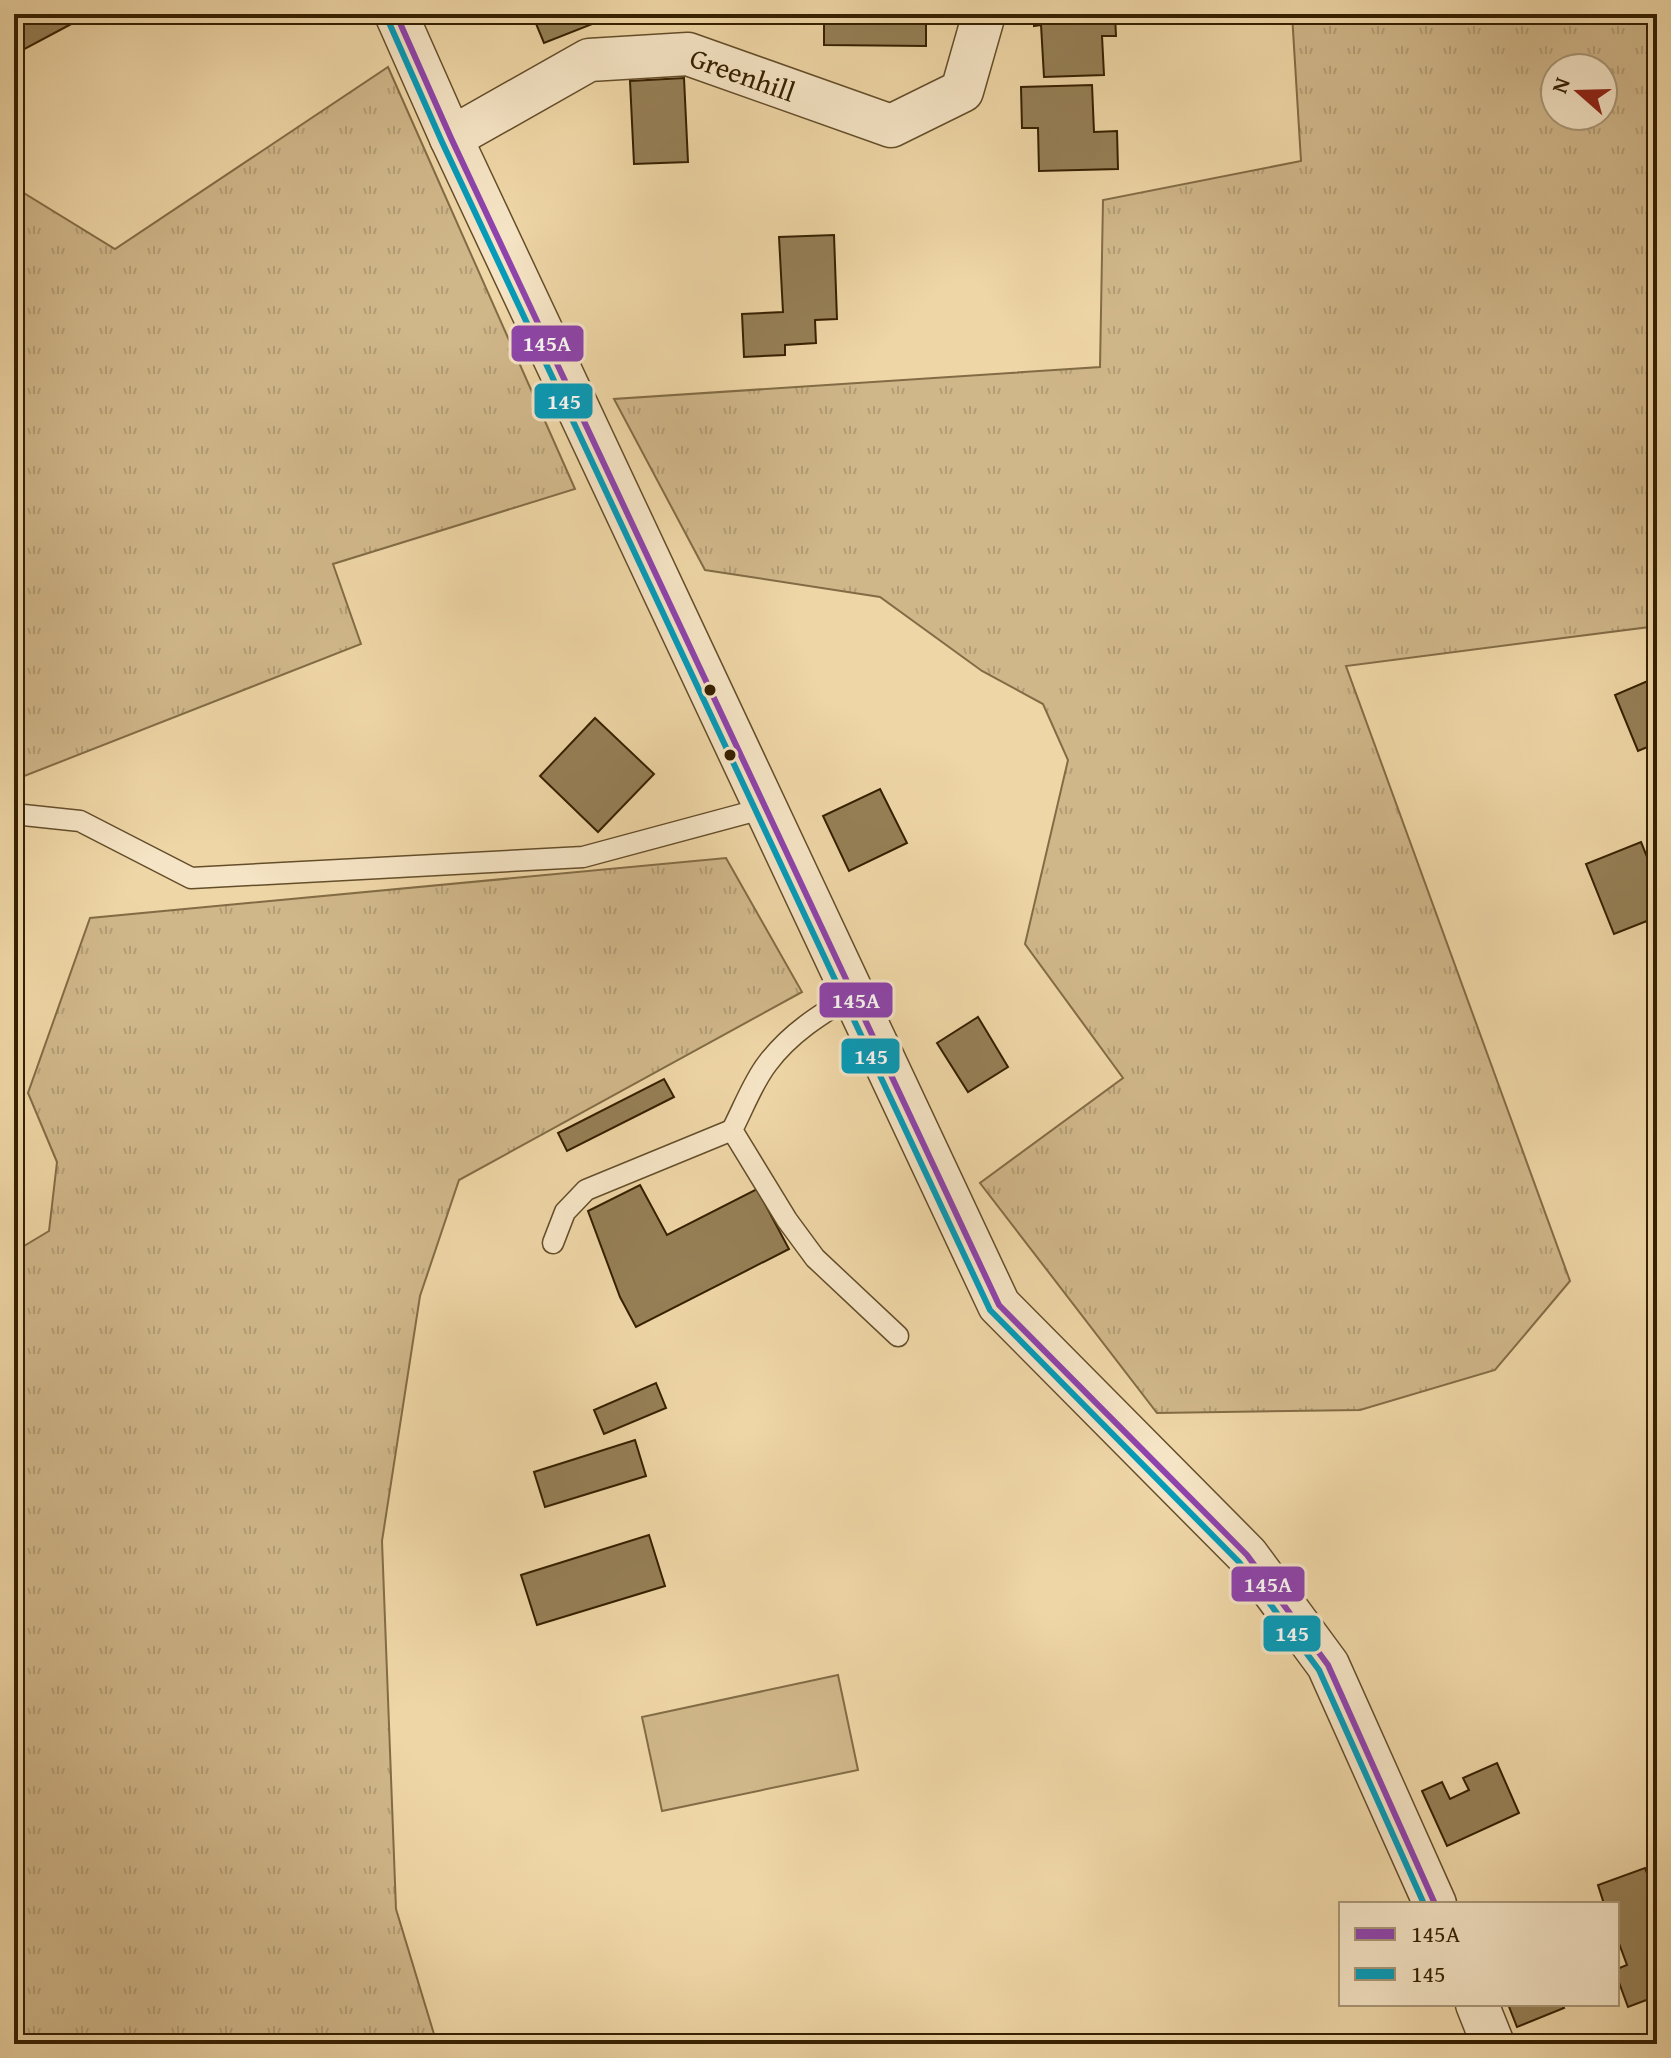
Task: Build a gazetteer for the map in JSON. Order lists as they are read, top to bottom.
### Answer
{
  "streets": {
    "street": ["Greenhill"]
  },
  "lines": ["transit line 145A", "transit line 145"],
  "legend": ["145A", "145"],
  "north": "left"
}
